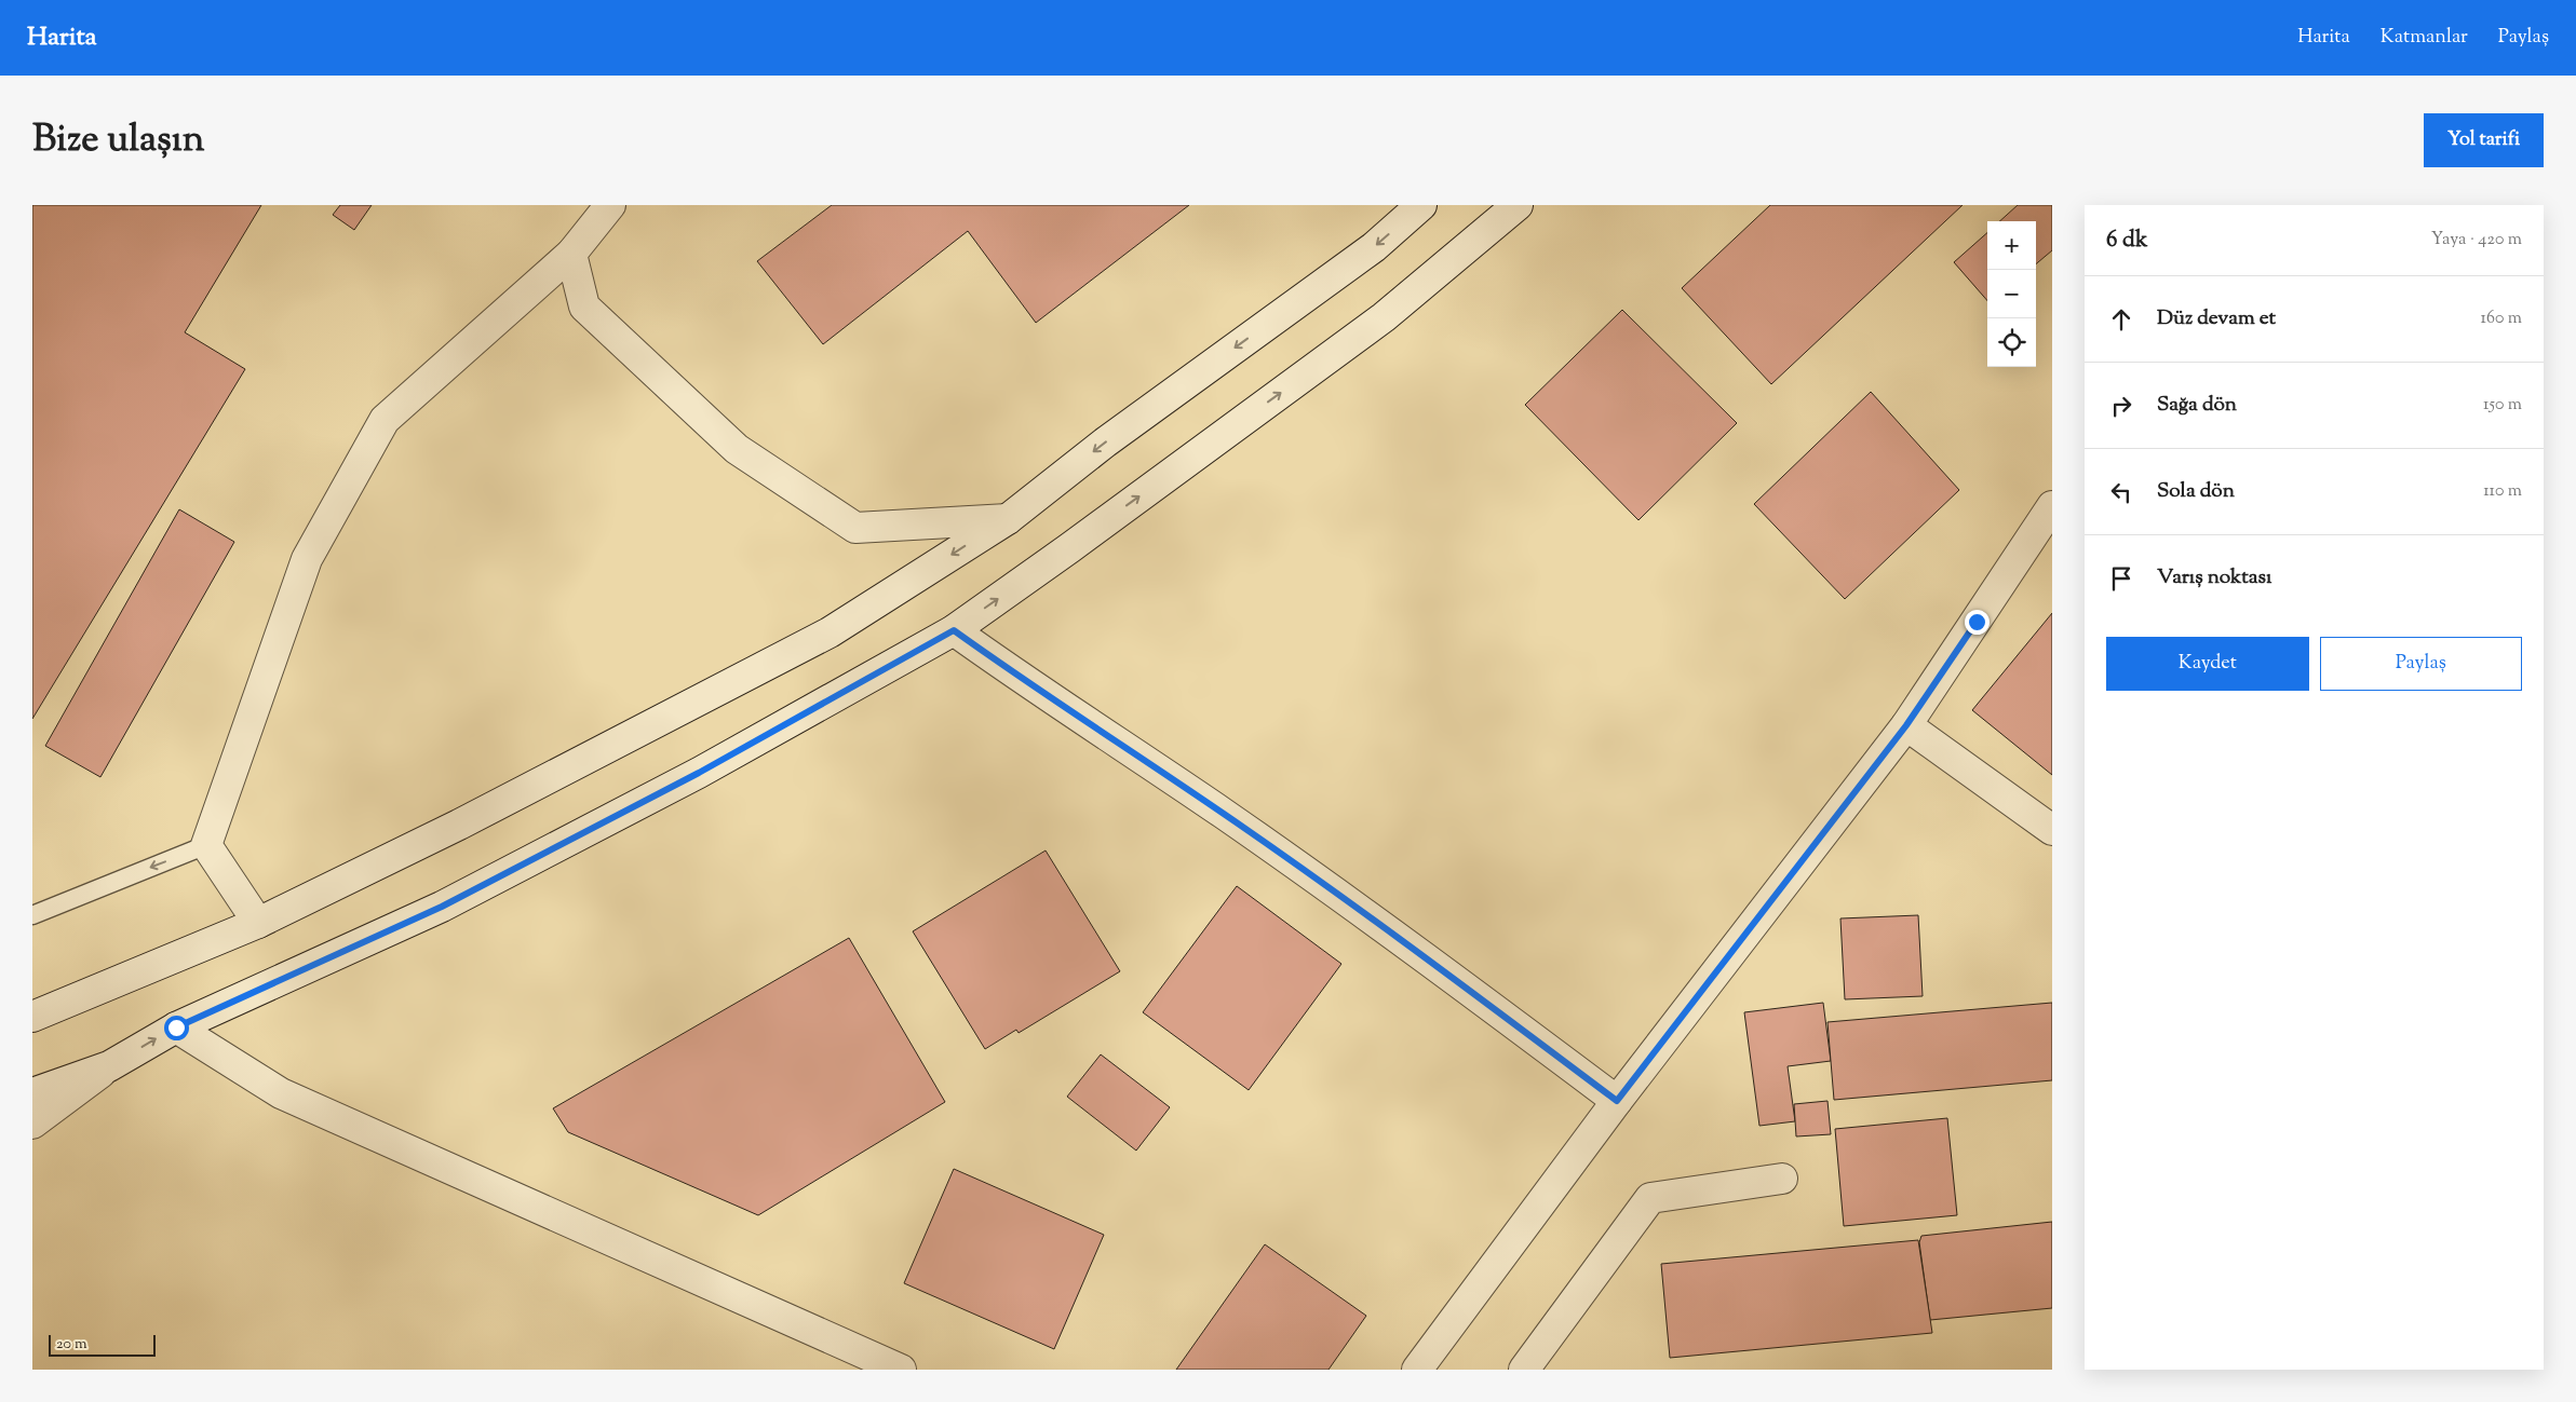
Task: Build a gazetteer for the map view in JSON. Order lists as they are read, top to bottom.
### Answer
{
  "scale_bar": "20 m",
  "page": {
    "header": "Harita",
    "nav": ["Harita", "Katmanlar", "Paylaş"],
    "title": "Bize ulaşın",
    "buttons": [
      "Yol tarifi",
      ["Kaydet", "Paylaş"]
    ],
    "heading": ["6 dk", "Yaya · 420 m"],
    "map_buttons": ["+", "−"],
    "list": [
      ["Düz devam et", "160 m"],
      ["Sağa dön", "150 m"],
      ["Sola dön", "110 m"],
      "Varış noktası"
    ],
    "scale": "20 m"
  }
}
